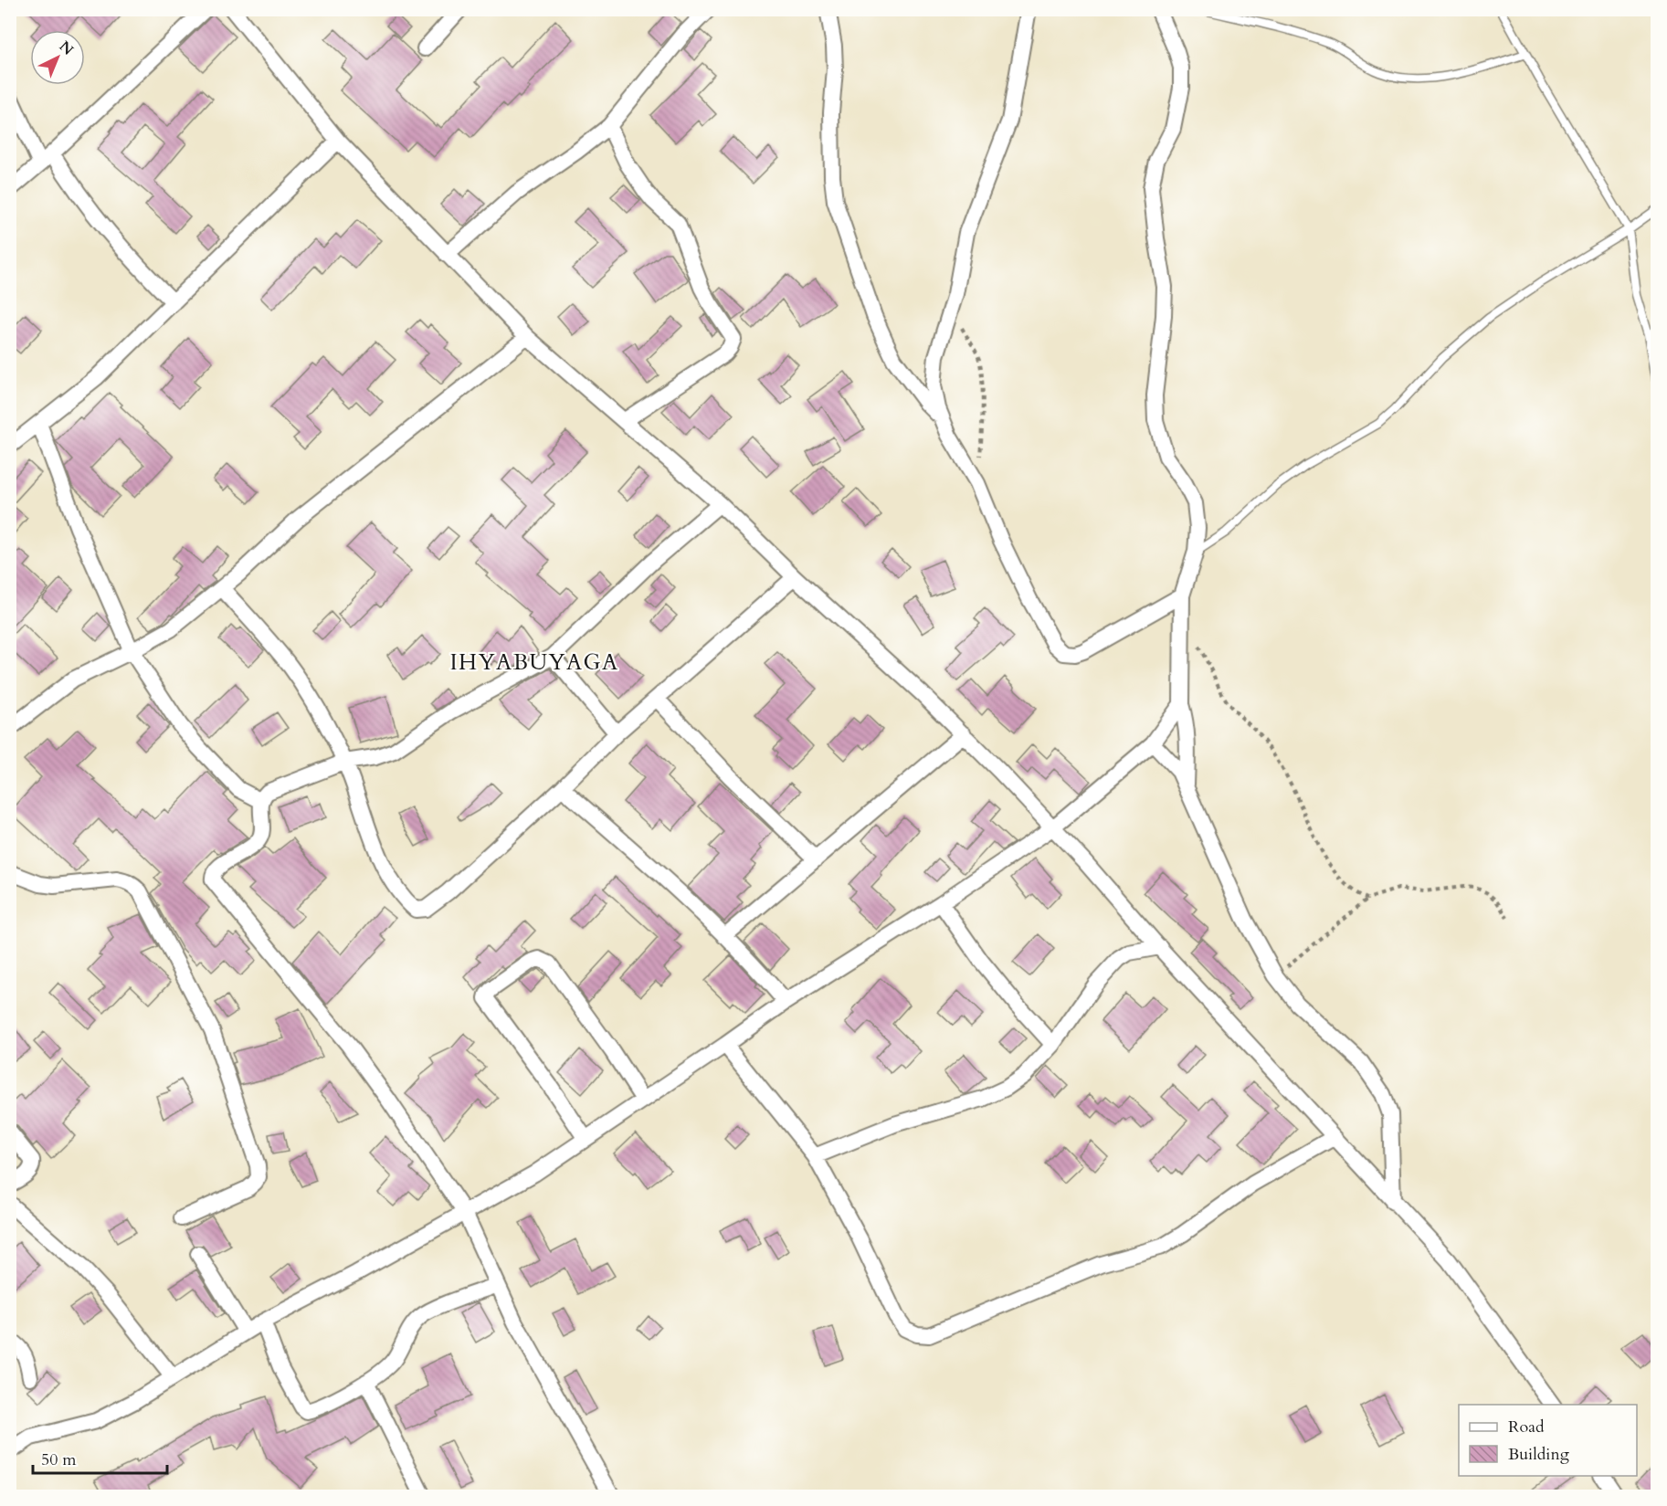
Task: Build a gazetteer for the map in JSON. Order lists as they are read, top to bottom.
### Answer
{
  "districts": ["IHYABUYAGA"],
  "legend": ["Road", "Building"],
  "scale_bar": "50 m",
  "north": "top right"
}
